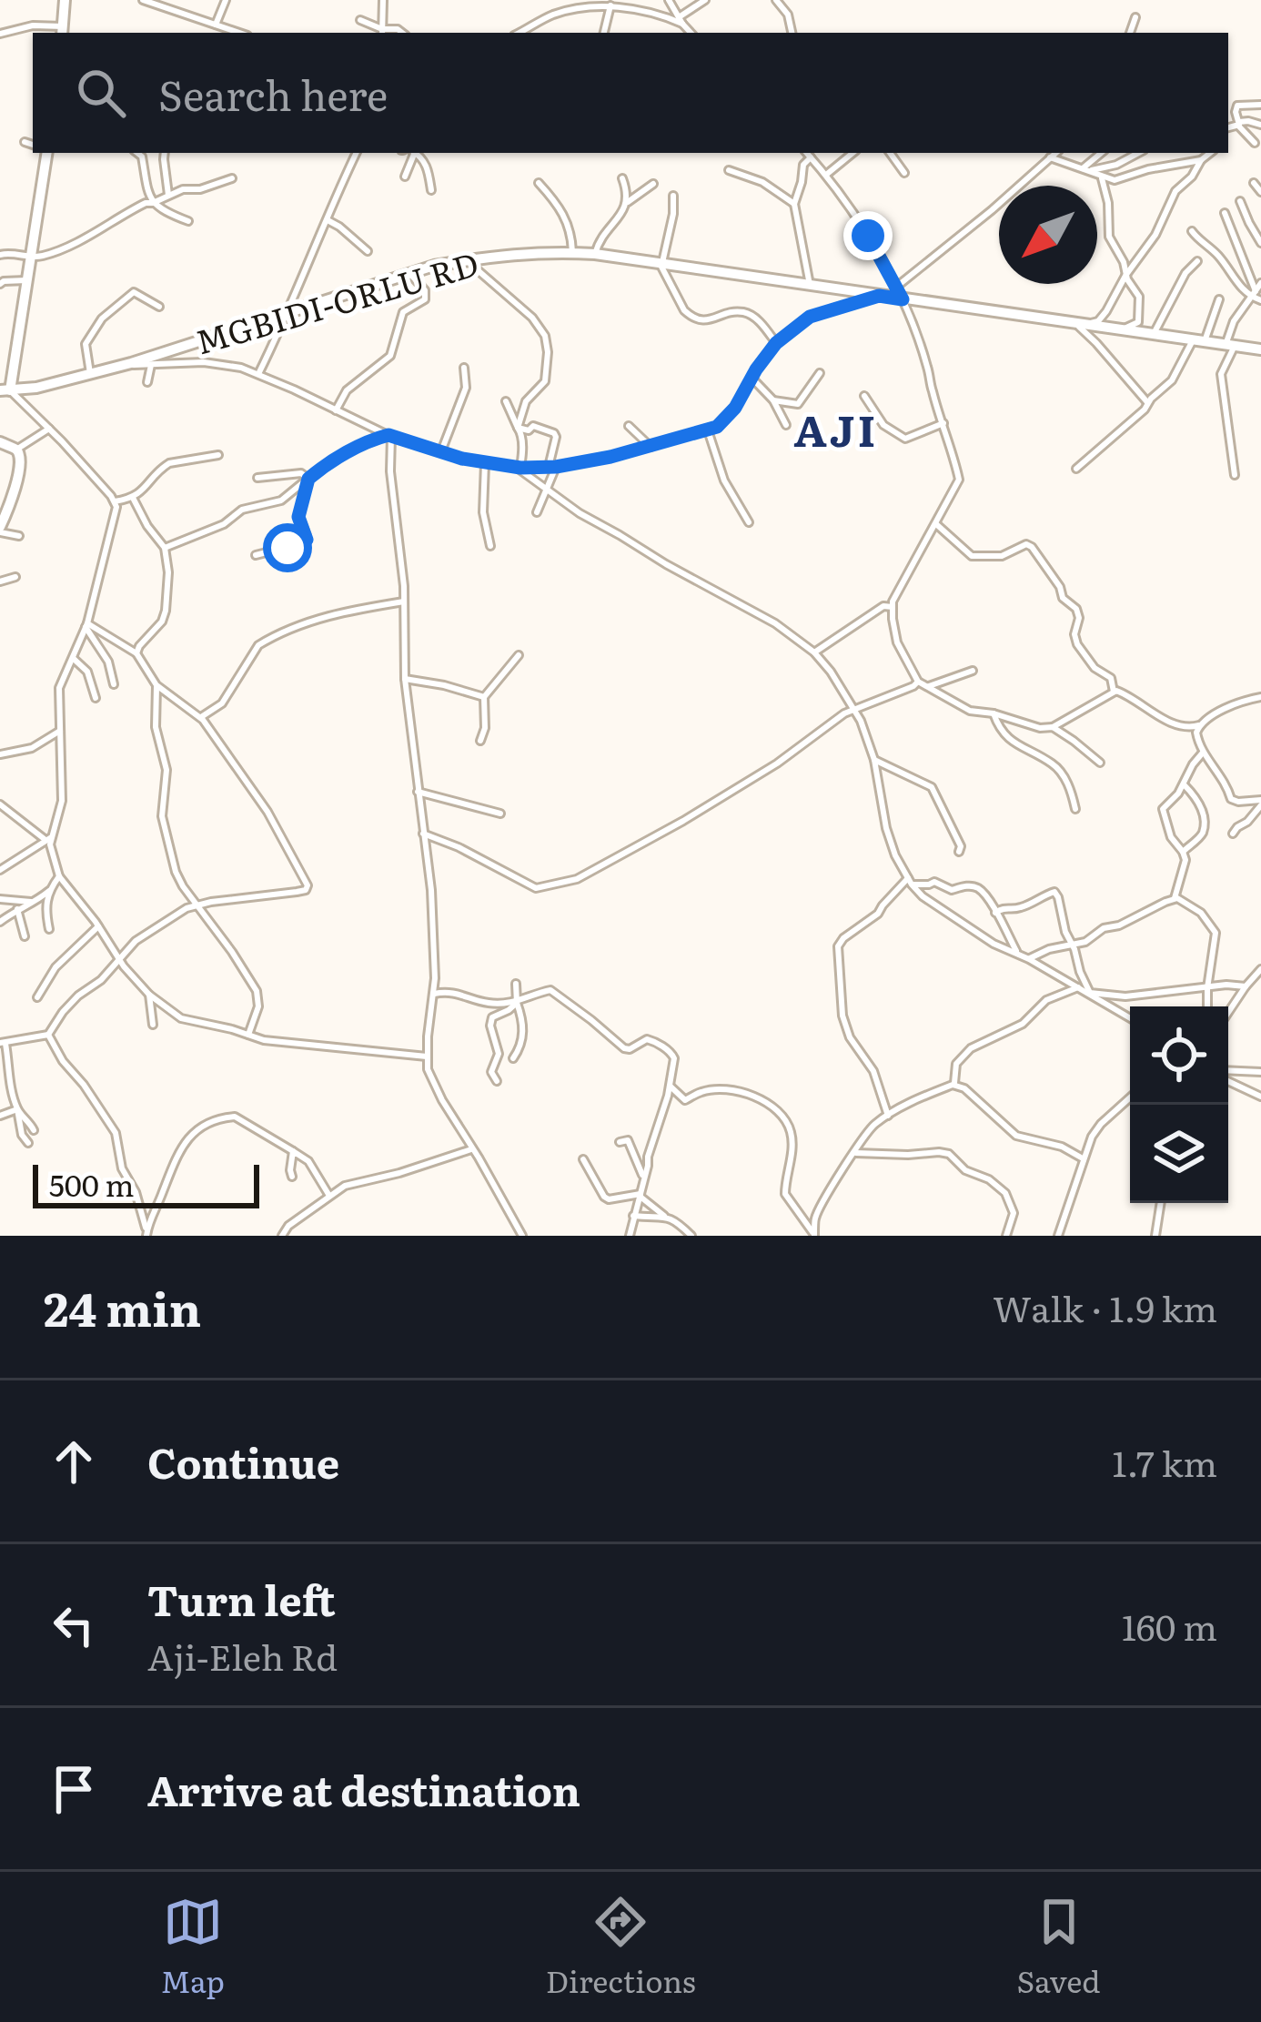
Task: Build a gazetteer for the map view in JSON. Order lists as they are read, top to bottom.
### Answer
{
  "streets": {
    "main road": ["MGBIDI-ORLU RD"]
  },
  "districts": ["AJI"],
  "scale_bar": "500 m",
  "north": "bottom left",
  "page": {
    "search": "Search here",
    "scale": "500 m",
    "heading": ["24 min", "Walk · 1.9 km"],
    "list": [
      ["Continue", "1.7 km"],
      ["Turn left", "Aji-Eleh Rd", "160 m"],
      "Arrive at destination"
    ],
    "nav": ["Map", "Directions", "Saved"]
  }
}
